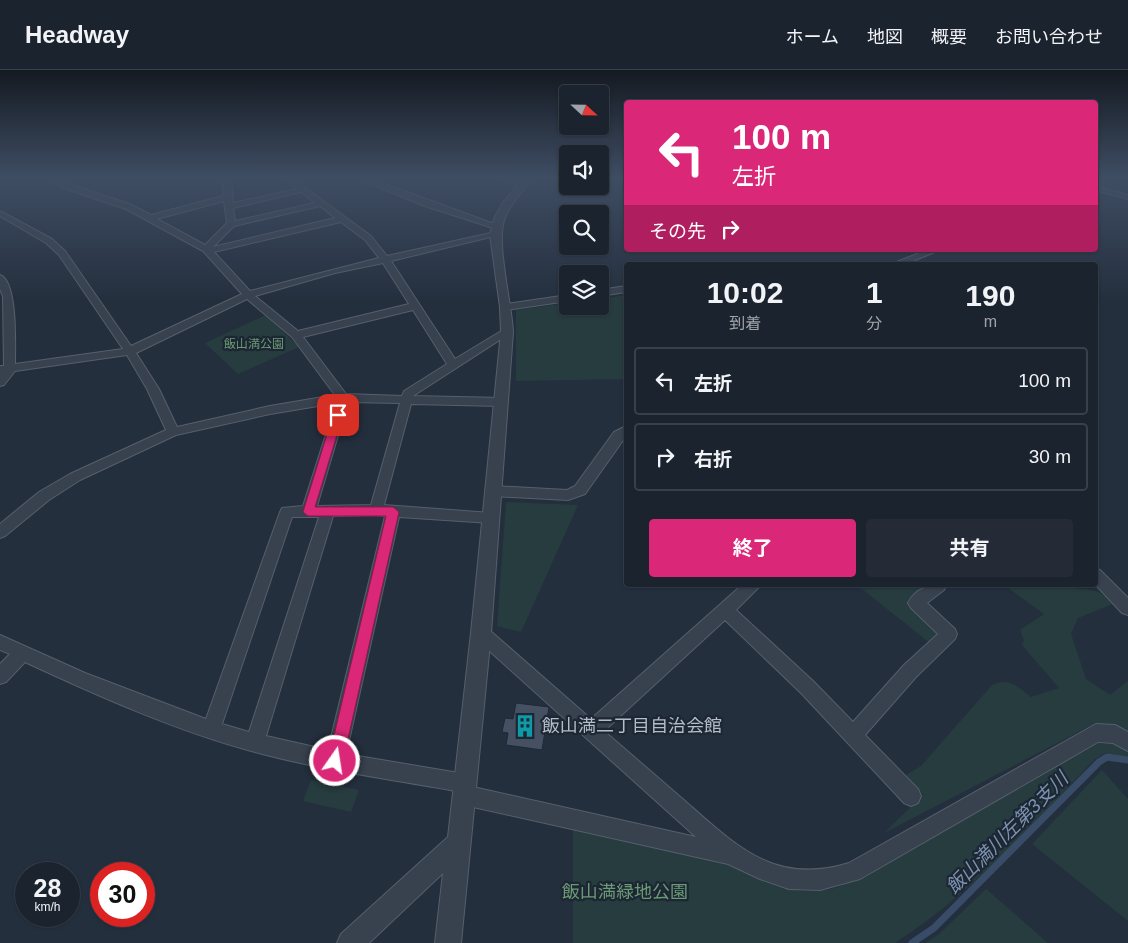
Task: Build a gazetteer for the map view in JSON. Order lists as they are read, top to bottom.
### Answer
{
  "water": ["飯山満川左第3支川"],
  "parks": ["飯山満公園", "飯山満緑地公園"],
  "places": {
    "building": ["飯山満二丁目自治会館"]
  },
  "north": "right",
  "page": {
    "header": "Headway",
    "nav": [
      "ホーム",
      "地図",
      "概要",
      "お問い合わせ"
    ],
    "turn": ["100 m", "左折"],
    "then": "その先",
    "eta": [
      "10:02",
      "到着",
      "1",
      "分",
      "190",
      "m"
    ],
    "list": [
      {
        "name": "左折",
        "value": "100 m"
      },
      {
        "name": "右折",
        "value": "30 m"
      }
    ],
    "buttons": ["終了", "共有"],
    "speed": "28 km/h",
    "limit": "30"
  }
}
